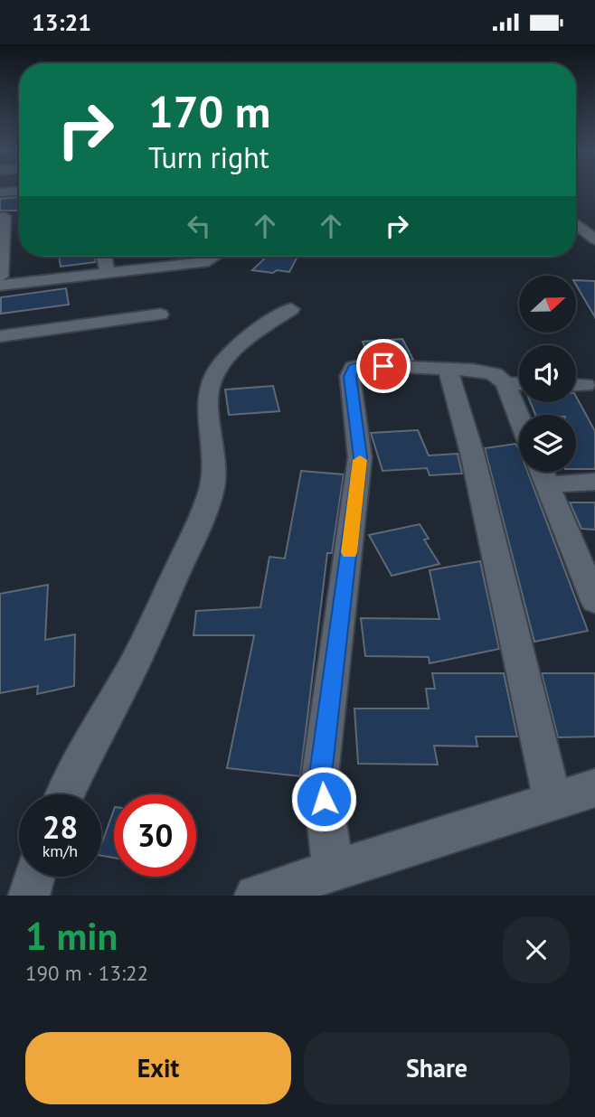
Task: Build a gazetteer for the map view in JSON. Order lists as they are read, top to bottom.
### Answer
{
  "north": "right",
  "page": {
    "status": "13:21",
    "turn": ["170 m", "Turn right"],
    "speed": "28 km/h",
    "limit": "30",
    "heading": ["1 min", "190 m · 13:22"],
    "buttons": ["Exit", "Share"]
  }
}
